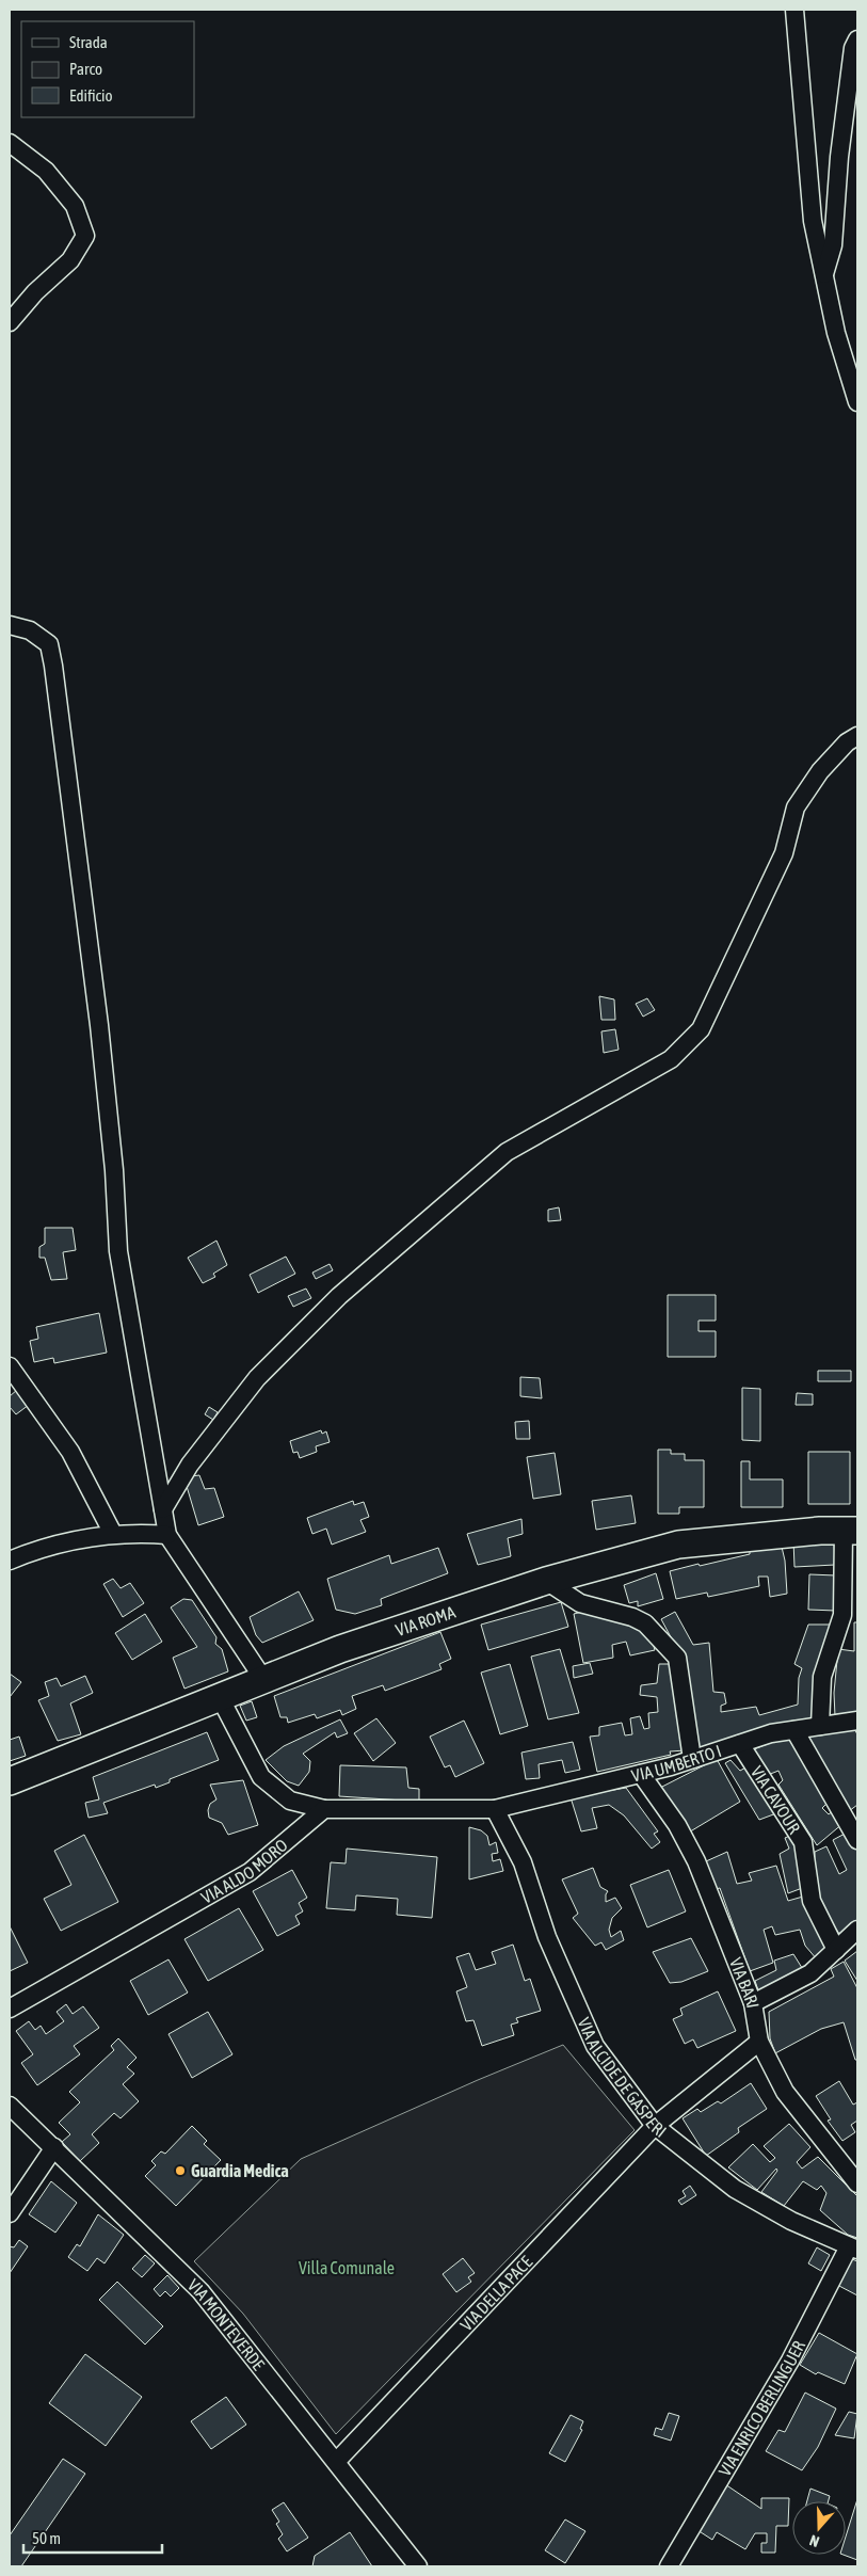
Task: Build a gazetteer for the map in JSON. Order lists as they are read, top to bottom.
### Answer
{
  "streets": {
    "main road": ["VIA ROMA"],
    "street": [
      "VIA UMBERTO I",
      "VIA CAVOUR",
      "VIA ALDO MORO",
      "VIA BARI",
      "VIA ALCIDE DE GASPERI",
      "VIA DELLA PACE",
      "VIA MONTEVERDE",
      "VIA ENRICO BERLINGUER"
    ]
  },
  "crossings": [
    ["VIA UMBERTO I", "VIA CAVOUR"],
    ["VIA UMBERTO I", "VIA BARI"],
    ["VIA UMBERTO I", "VIA ALCIDE DE GASPERI"],
    ["VIA BARI", "VIA DELLA PACE"],
    ["VIA ALCIDE DE GASPERI", "VIA DELLA PACE"],
    ["VIA ALCIDE DE GASPERI", "VIA ENRICO BERLINGUER"],
    ["VIA DELLA PACE", "VIA MONTEVERDE"]
  ],
  "parks": ["Villa Comunale"],
  "places": ["Guardia Medica"],
  "legend": ["Strada", "Parco", "Edificio"],
  "scale_bar": "50 m",
  "north": "bottom"
}
